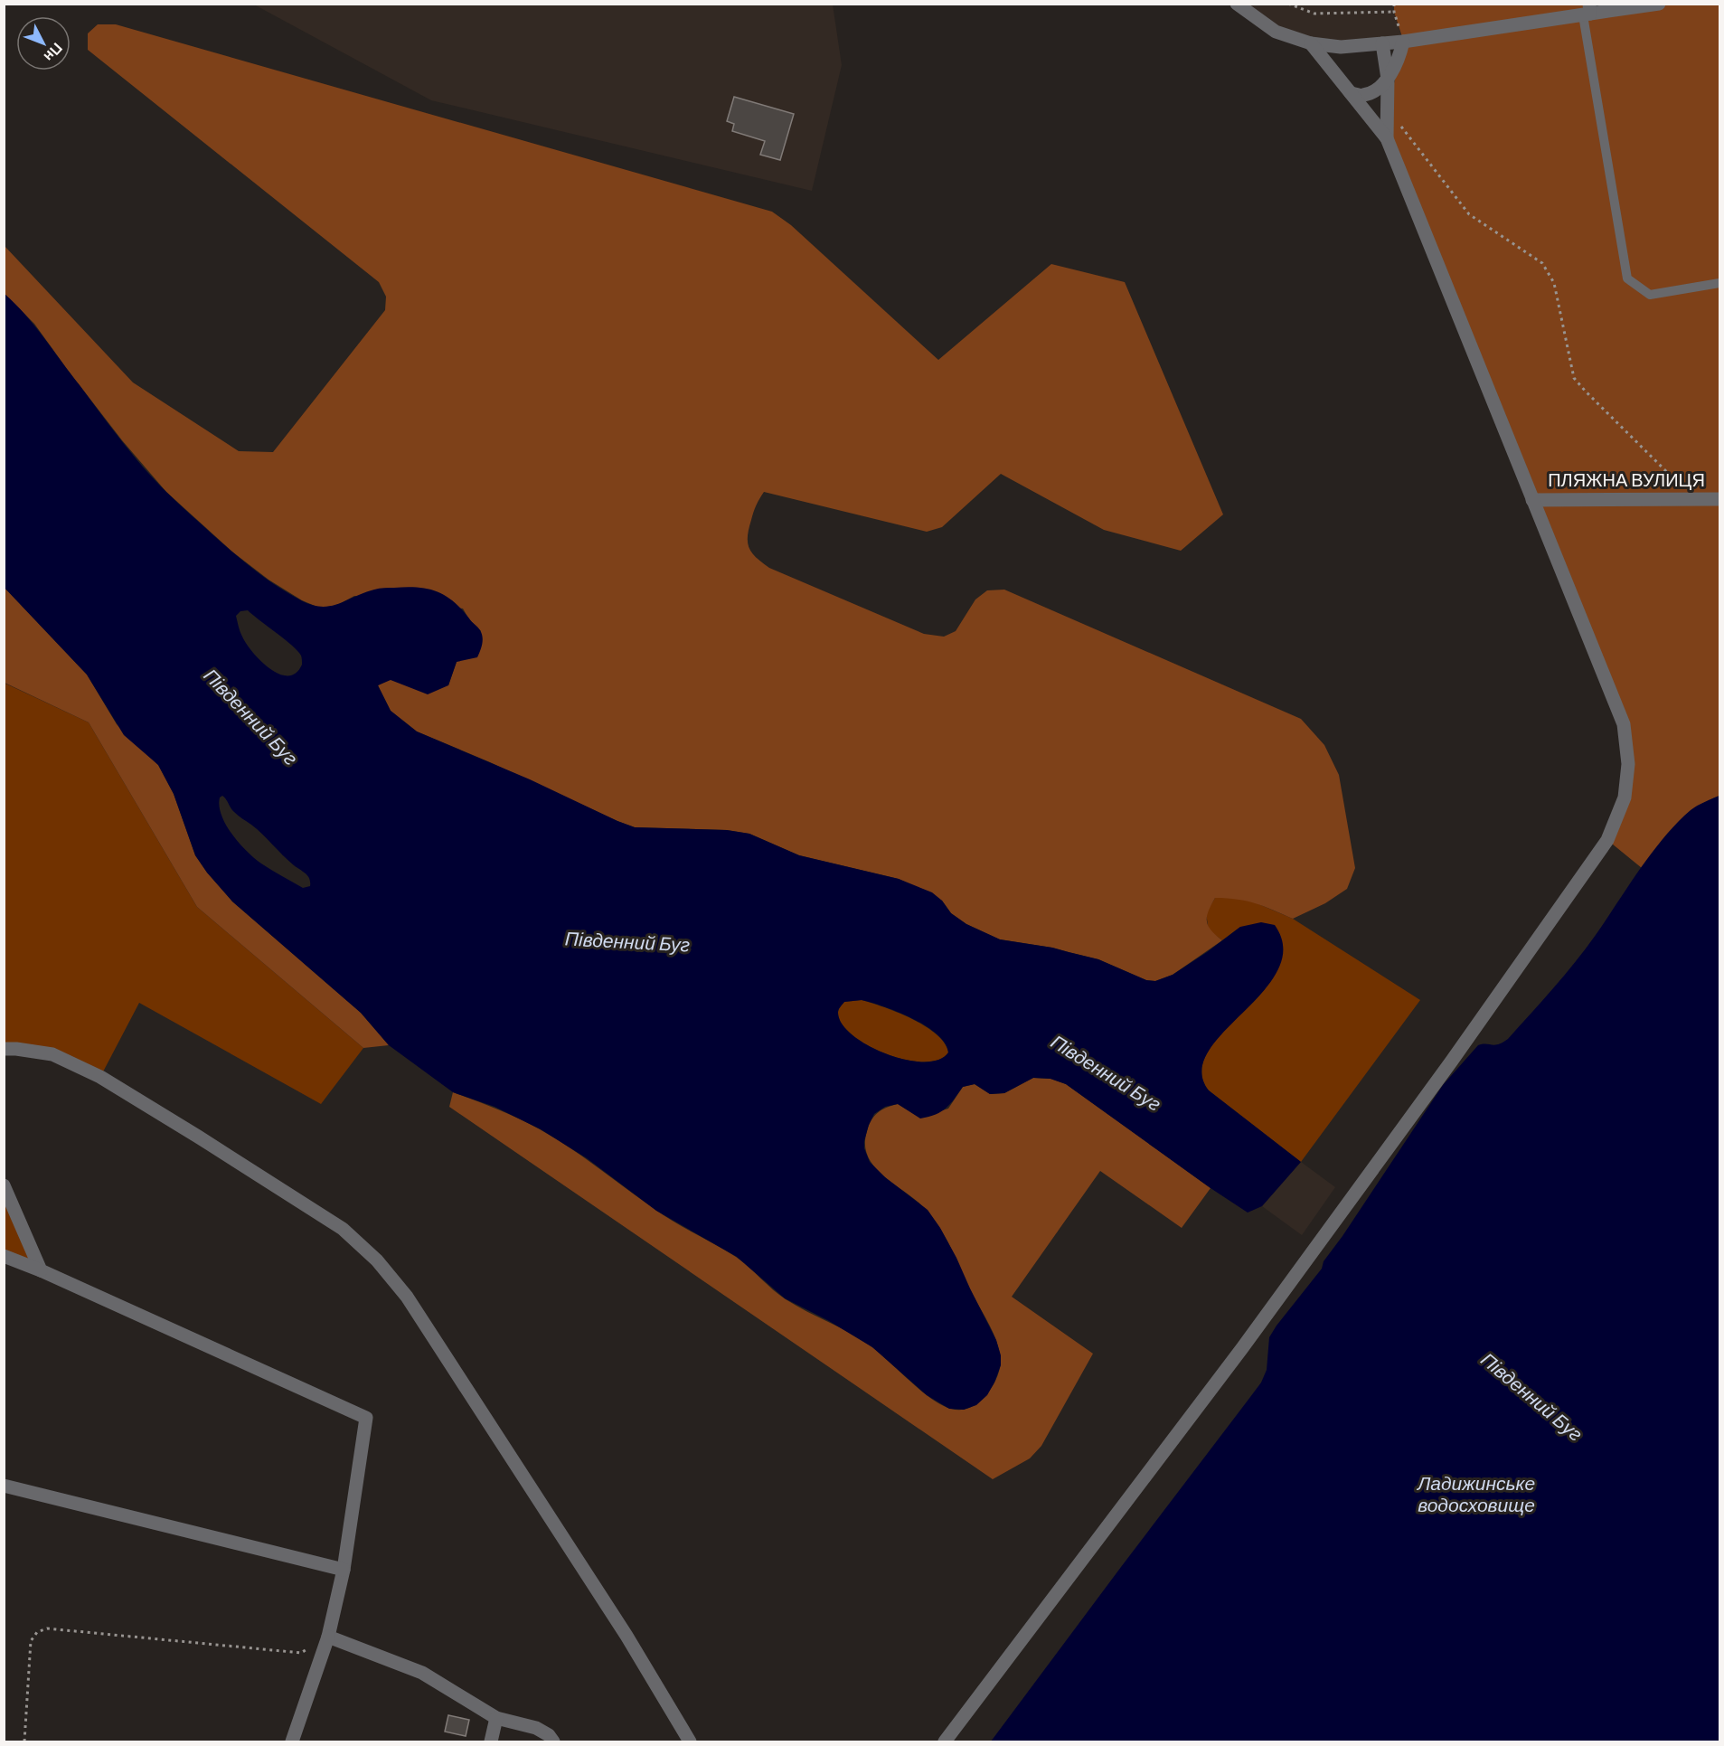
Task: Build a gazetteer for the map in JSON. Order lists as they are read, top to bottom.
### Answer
{
  "streets": {
    "street": ["ПЛЯЖНА ВУЛИЦЯ"]
  },
  "water": ["Південний Буг", "Ладижинське водосховище"],
  "north": "bottom right"
}
